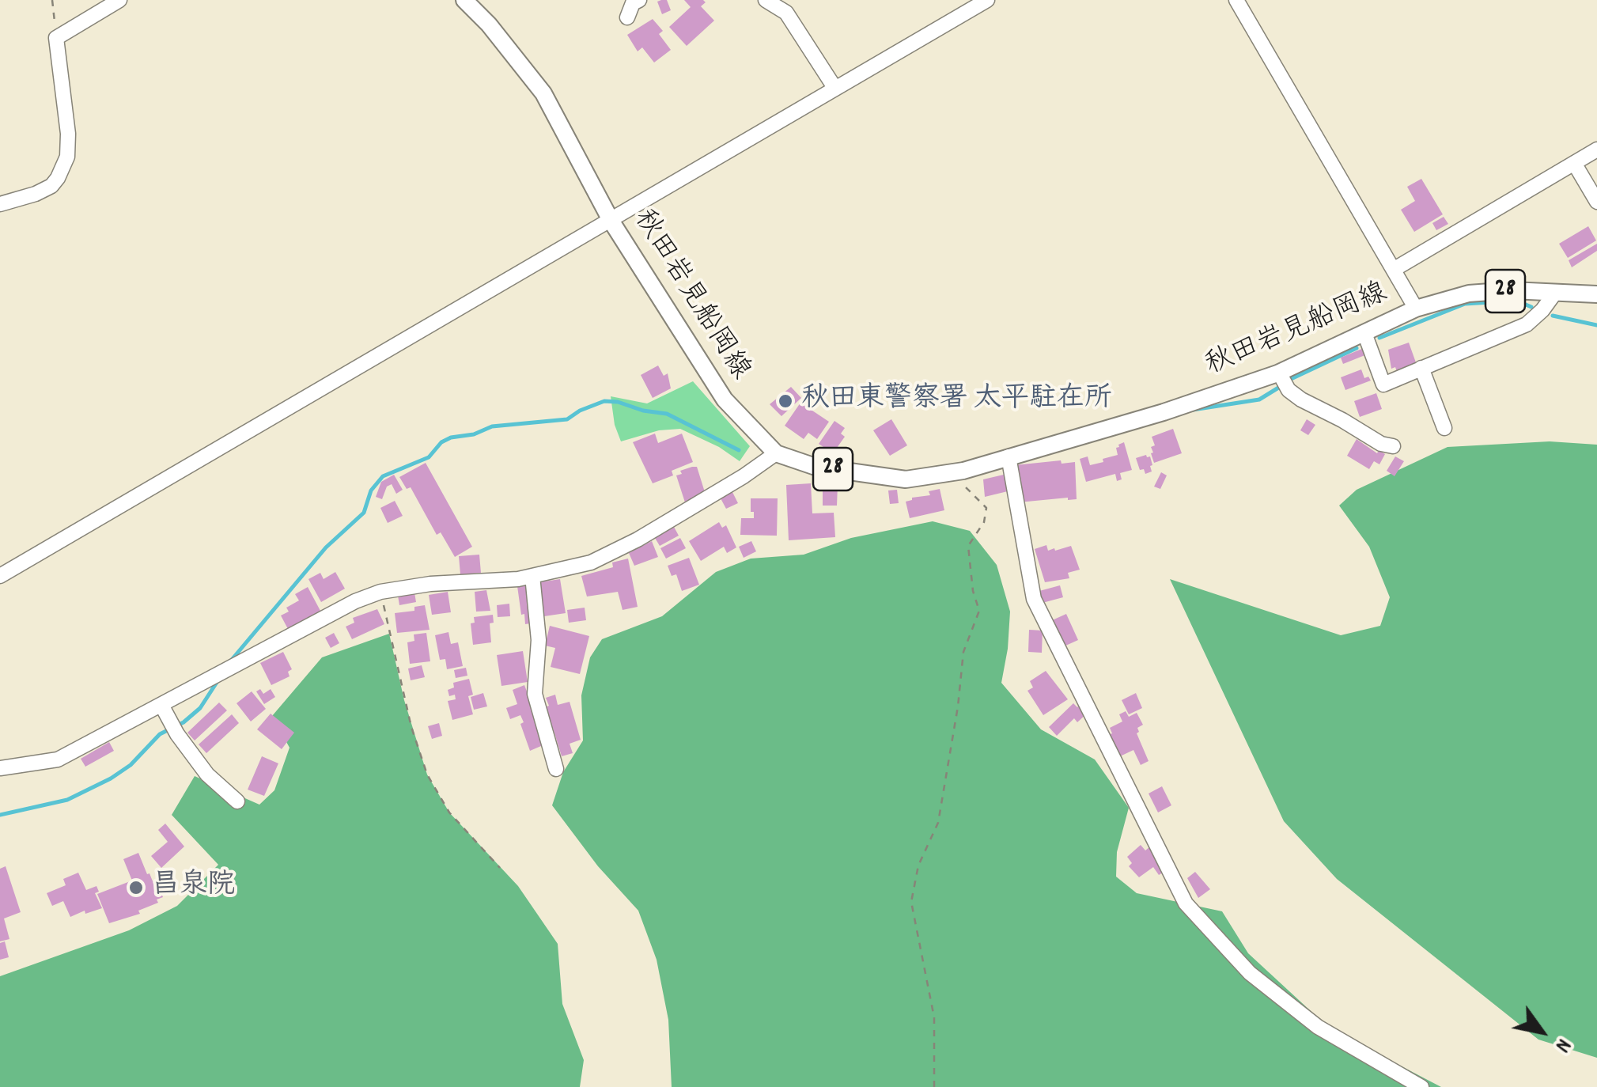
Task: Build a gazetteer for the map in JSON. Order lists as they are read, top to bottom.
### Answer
{
  "streets": {
    "main road": ["28", "秋田岩見船岡線"]
  },
  "places": ["秋田東警察署 太平駐在所", "昌泉院"],
  "north": "bottom right"
}
